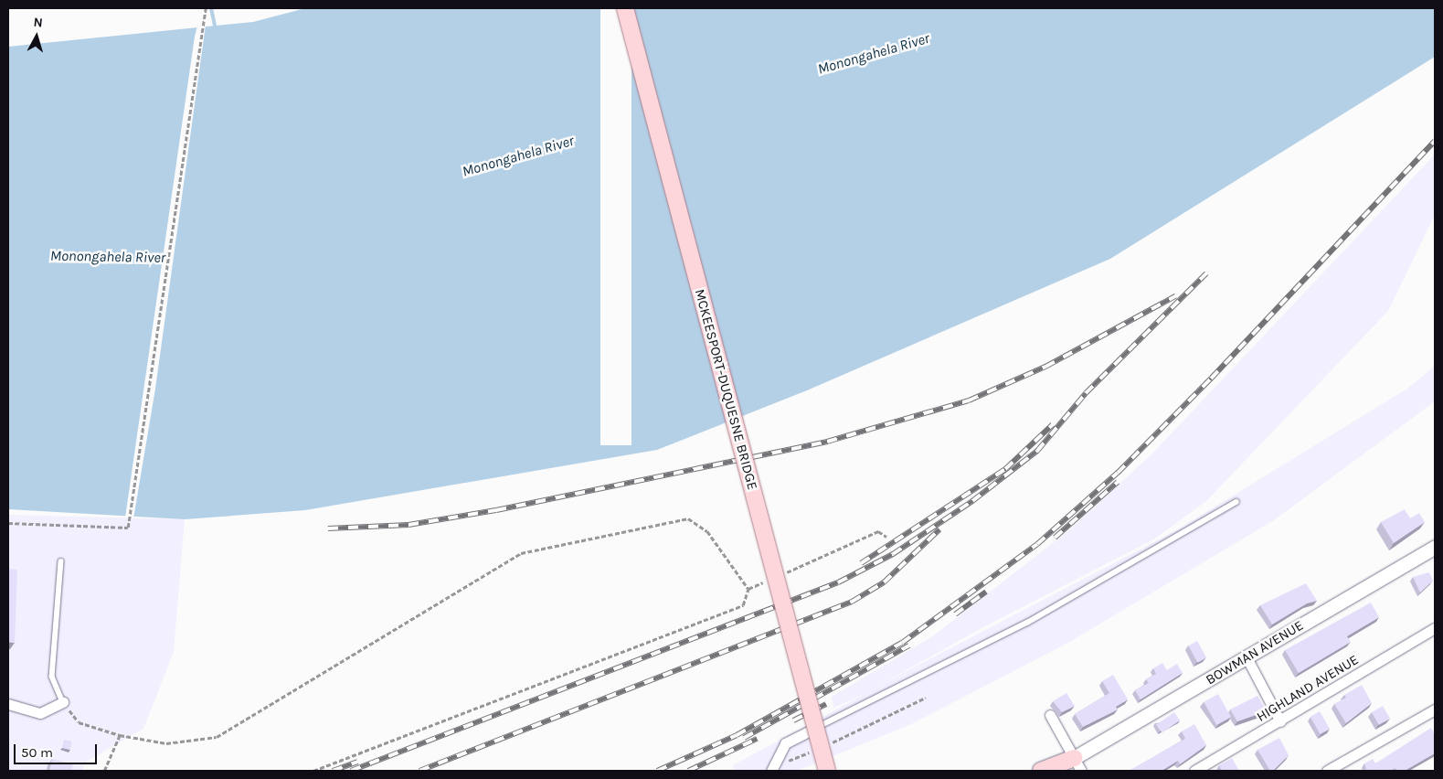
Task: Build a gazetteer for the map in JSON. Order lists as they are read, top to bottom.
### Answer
{
  "streets": {
    "main road": ["MCKEESPORT-DUQUESNE BRIDGE", "BOWMAN AVENUE"],
    "street": ["HIGHLAND AVENUE"]
  },
  "water": ["Monongahela River"],
  "scale_bar": "50 m",
  "north": "top"
}
